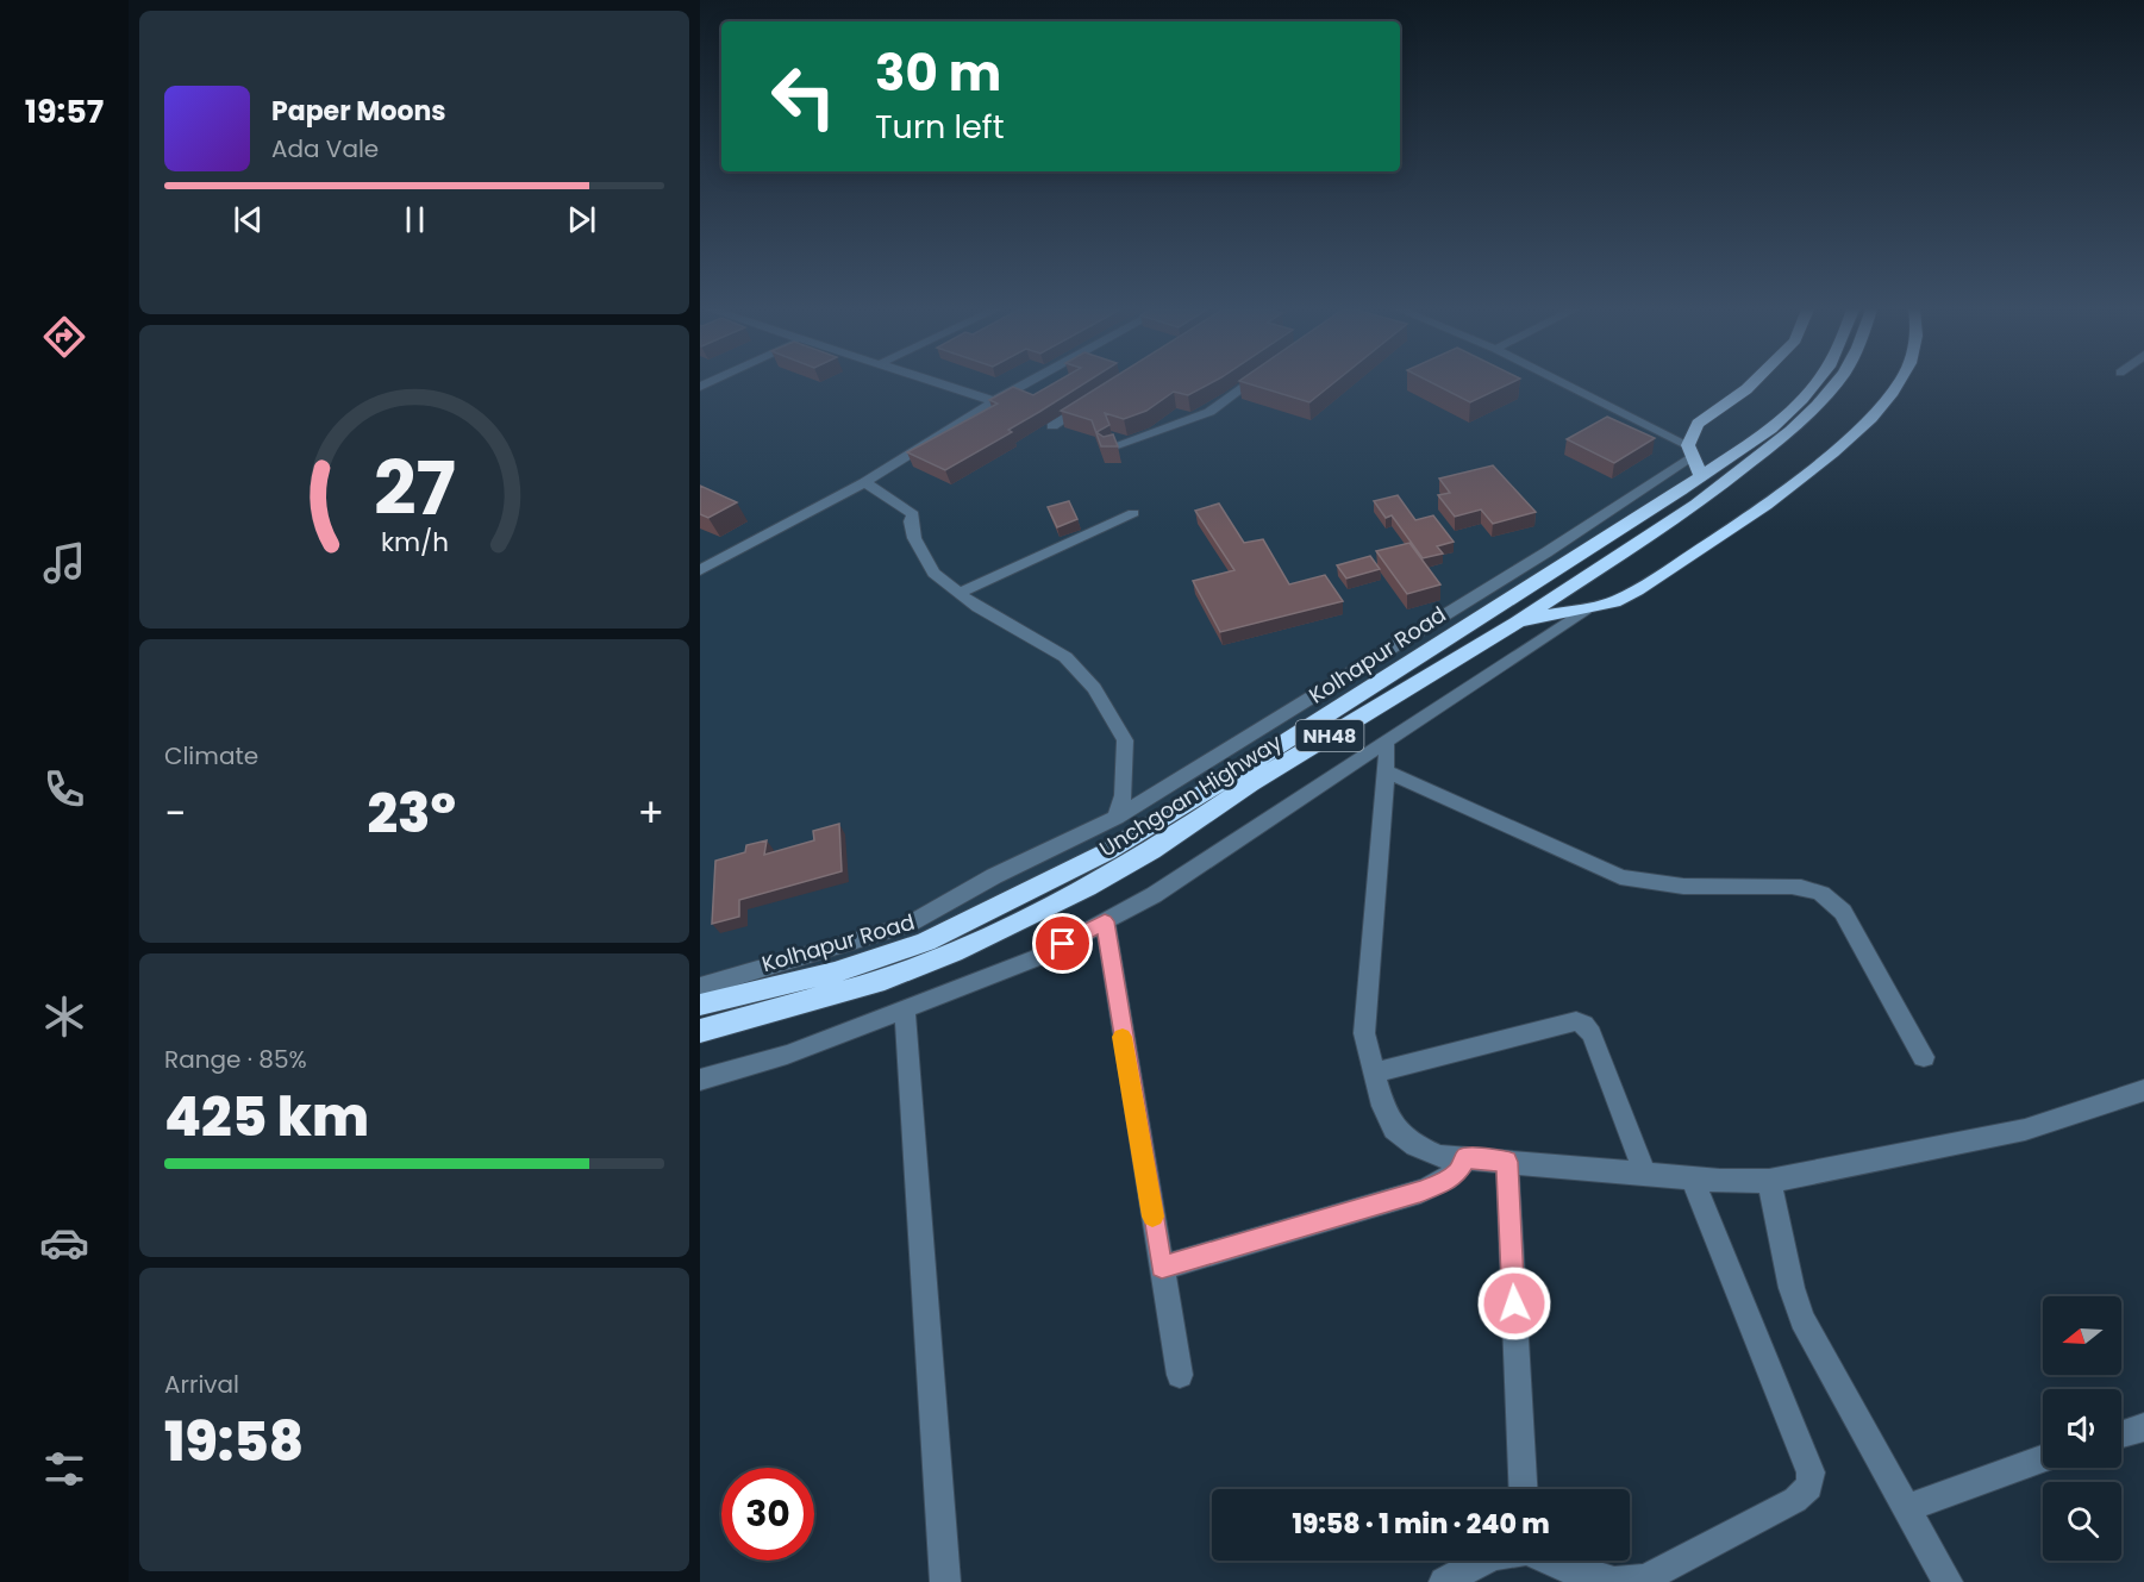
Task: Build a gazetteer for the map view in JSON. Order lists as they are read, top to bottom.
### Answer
{
  "streets": {
    "highway": ["Kolhapur Road", "NH48", "Unchgoan Highway"]
  },
  "north": "left",
  "page": {
    "tabs": "19:57",
    "turn": ["30 m", "Turn left"],
    "song": ["Paper Moons", "Ada Vale"],
    "tile": [
      "Climate",
      ["Range · 85%", "425 km"],
      ["Arrival", "19:58"]
    ],
    "heat": ["−", "23°", "+"],
    "limit": "30",
    "trip": "19:58 · 1 min · 240 m",
    "gauge": ["27", "km/h"]
  }
}
